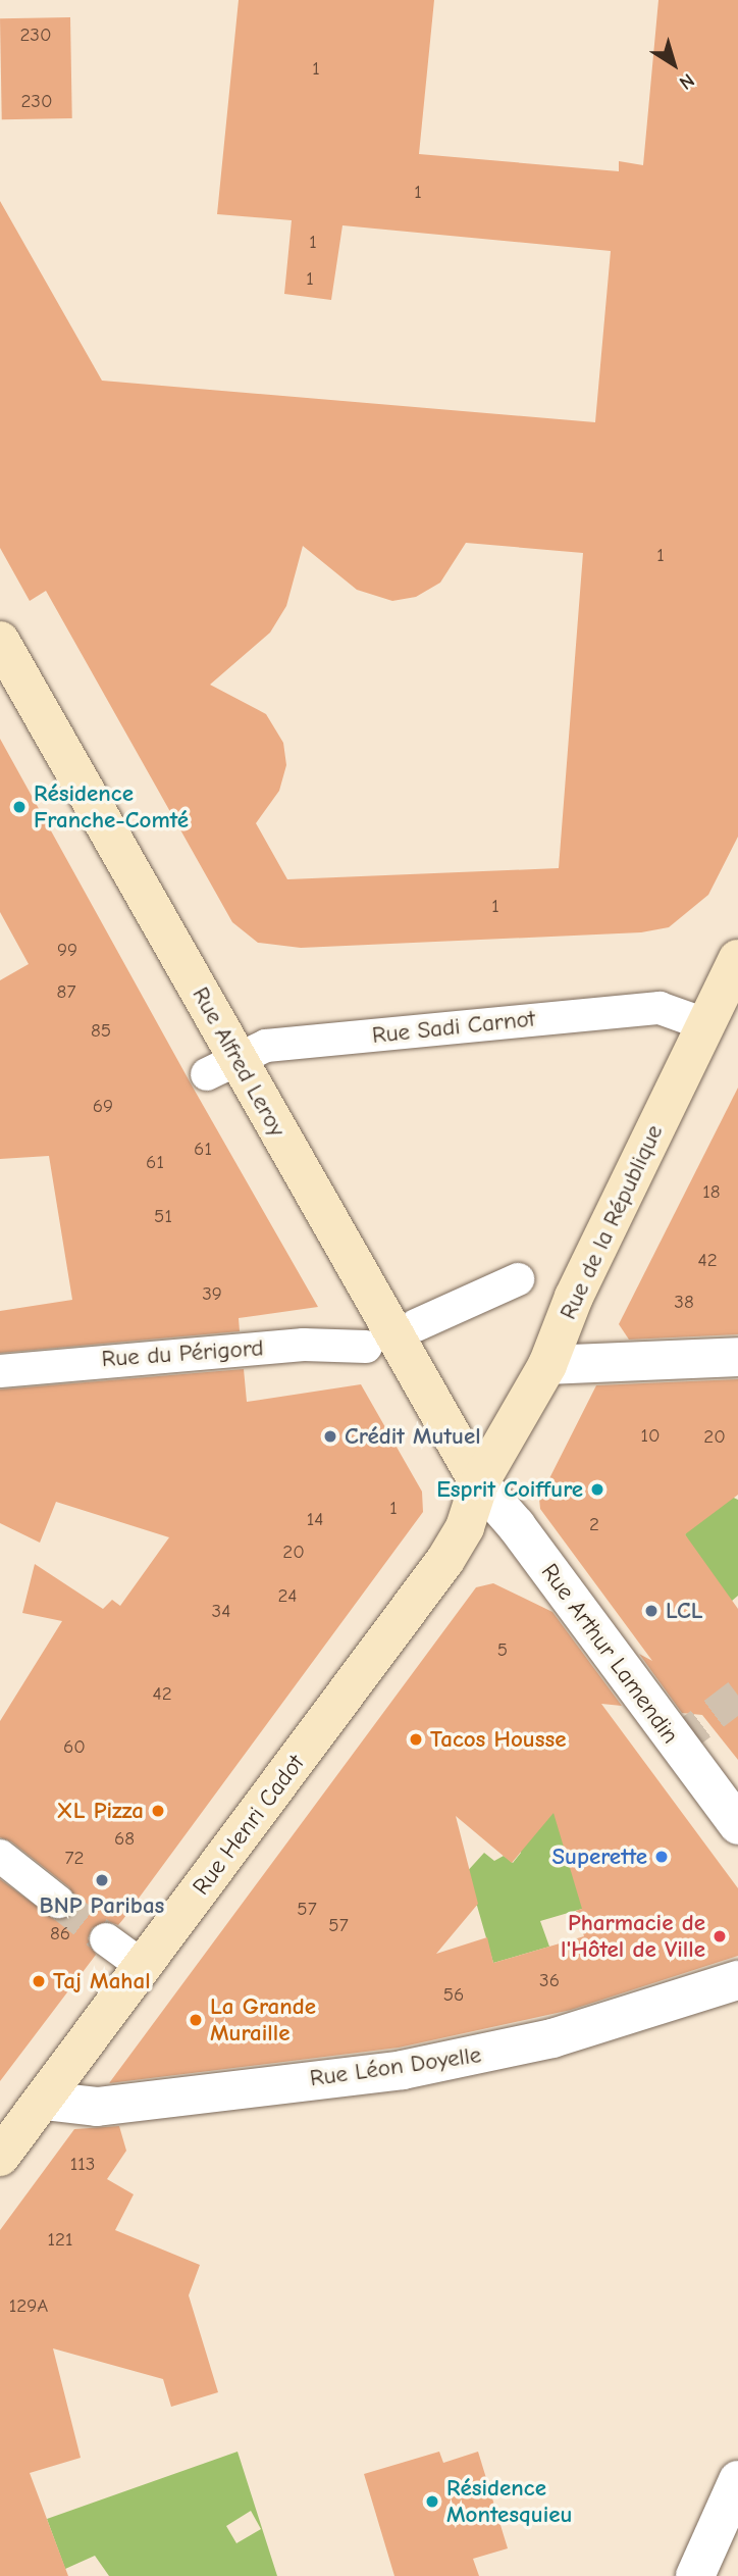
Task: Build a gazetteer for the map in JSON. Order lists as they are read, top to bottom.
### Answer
{
  "streets": {
    "main road": ["Rue Alfred Leroy", "Rue de la République", "Rue Henri Cadot"],
    "street": [
      "Rue Sadi Carnot",
      "Rue du Périgord",
      "Rue Arthur Lamendin",
      "Rue Léon Doyelle"
    ]
  },
  "crossings": [
    ["Rue Sadi Carnot", "Rue Alfred Leroy"],
    ["Rue Sadi Carnot", "Rue de la République"],
    ["Rue Alfred Leroy", "Rue de la République"],
    ["Rue Alfred Leroy", "Rue Arthur Lamendin"],
    ["Rue Alfred Leroy", "Rue Henri Cadot"],
    ["Rue de la République", "Rue Arthur Lamendin"],
    ["Rue de la République", "Rue Henri Cadot"],
    ["Rue Arthur Lamendin", "Rue Henri Cadot"],
    ["Rue Henri Cadot", "Rue Léon Doyelle"]
  ],
  "places": [
    "Résidence Franche-Comté",
    "Crédit Mutuel",
    "Esprit Coiffure",
    "LCL",
    "Tacos Housse",
    "XL Pizza",
    "Superette",
    "BNP Paribas",
    "Pharmacie de l'Hôtel de Ville",
    "Taj Mahal",
    "La Grande Muraille",
    "Résidence Montesquieu"
  ],
  "house_numbers": [
    "230",
    "1",
    "230",
    "1",
    "1",
    "1",
    "1",
    "1",
    "99",
    "87",
    "85",
    "69",
    "61",
    "61",
    "18",
    "51",
    "42",
    "39",
    "38",
    "10",
    "20",
    "1",
    "14",
    "2",
    "20",
    "24",
    "34",
    "5",
    "42",
    "60",
    "68",
    "72",
    "57",
    "57",
    "86",
    "36",
    "56",
    "113",
    "121",
    "129A"
  ],
  "north": "bottom right"
}
